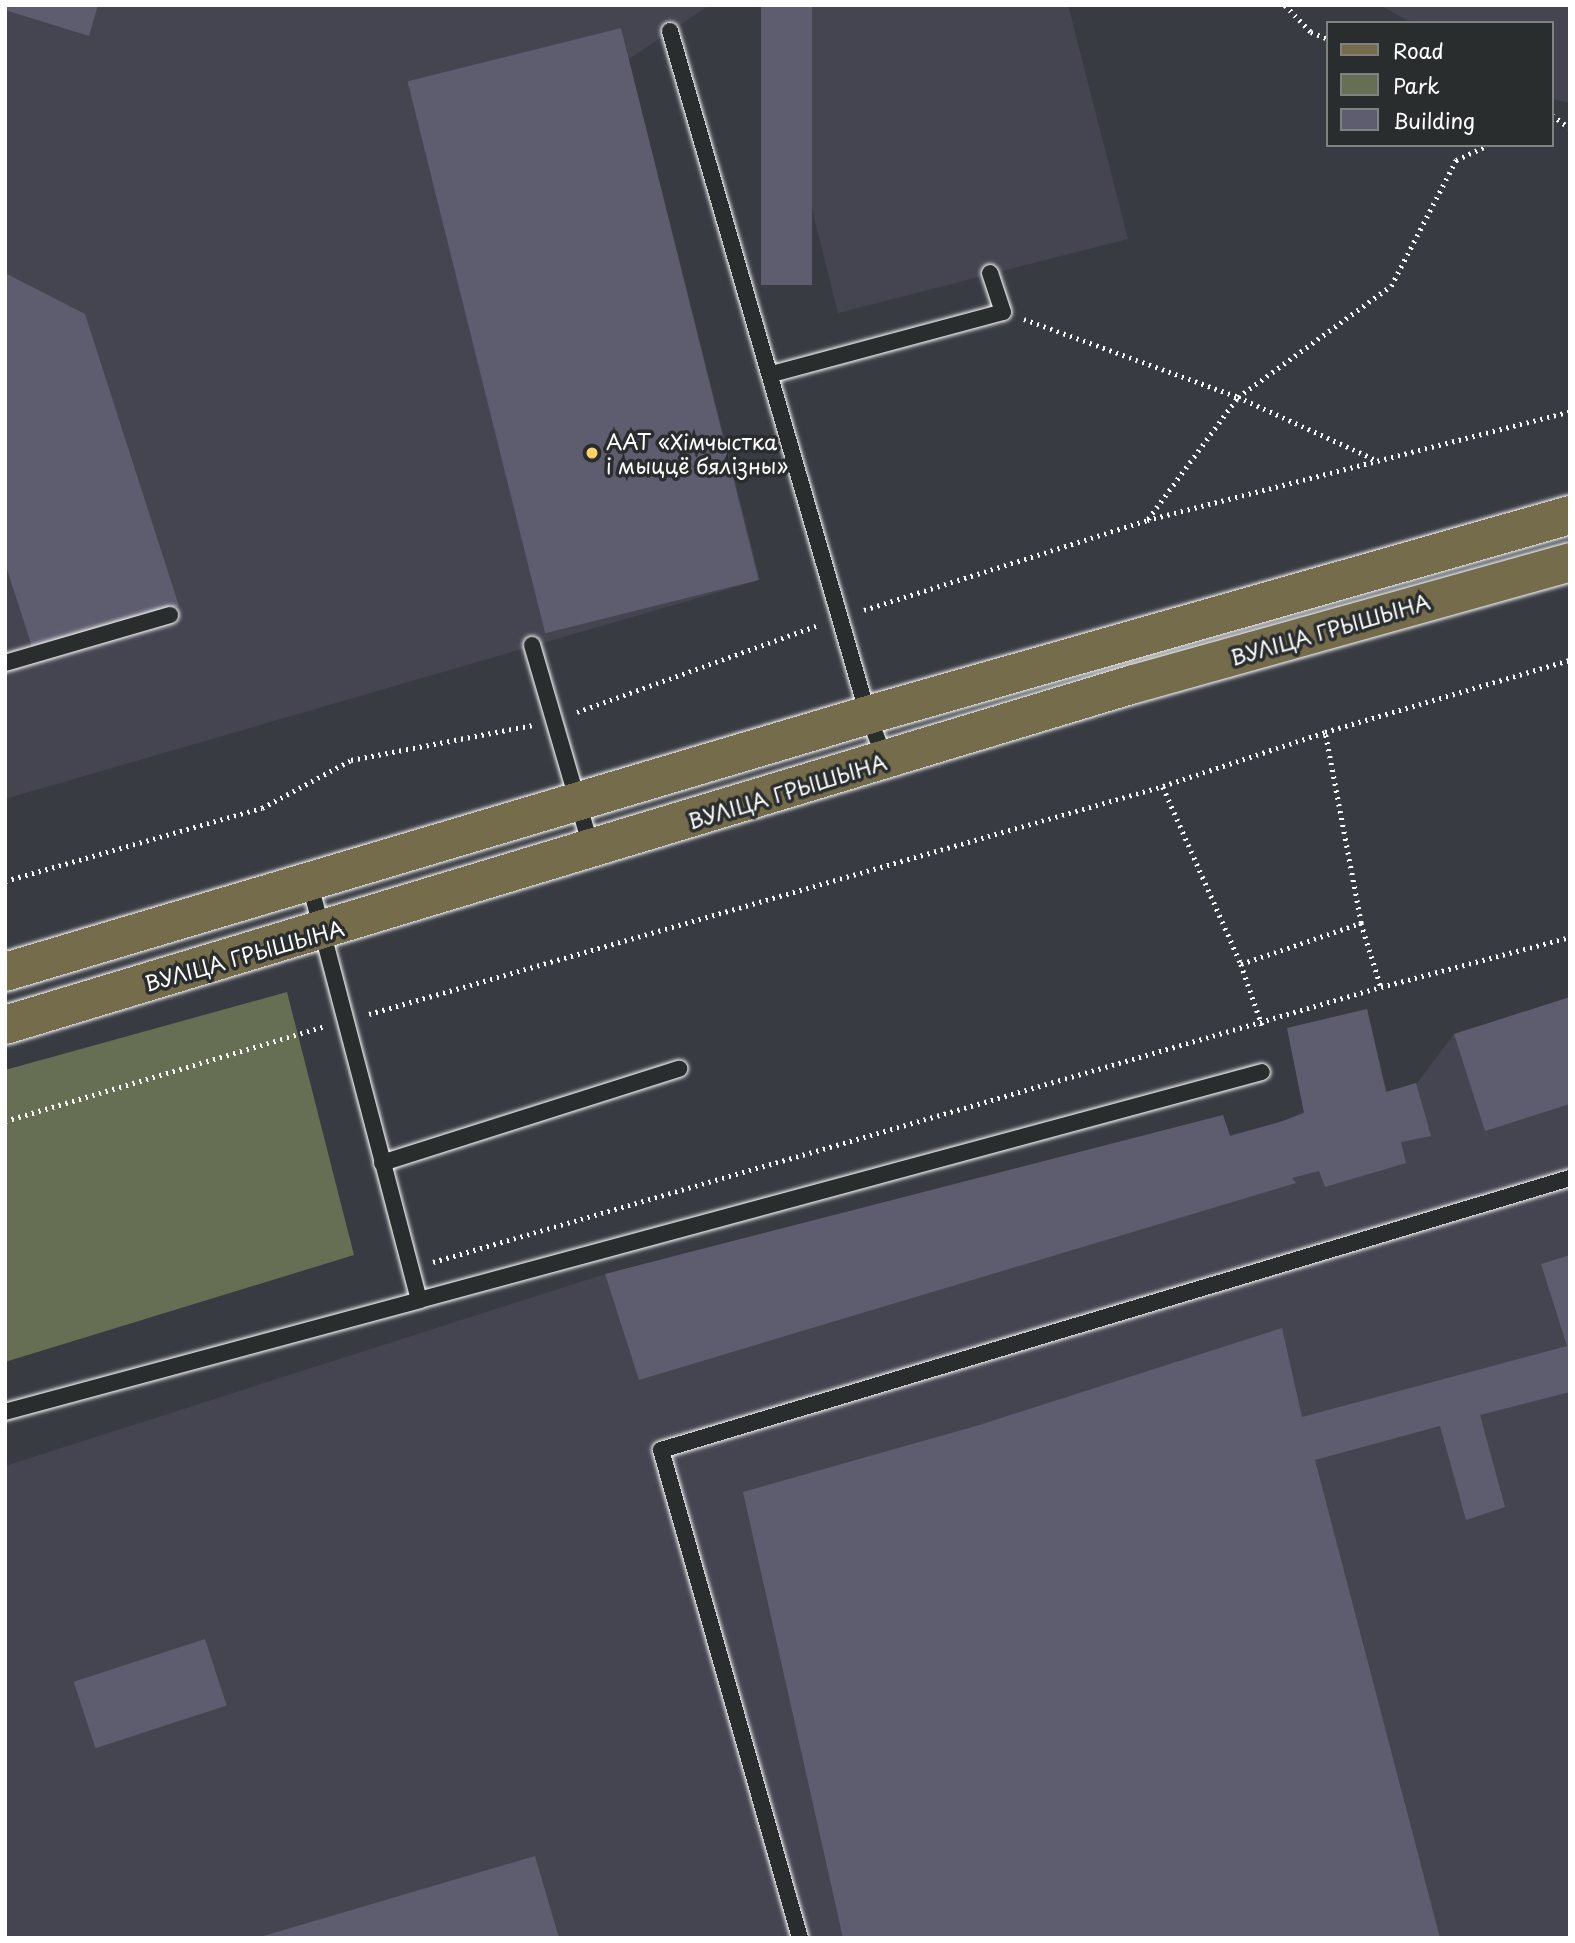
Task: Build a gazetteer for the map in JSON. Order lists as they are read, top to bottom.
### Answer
{
  "streets": {
    "main road": ["ВУЛІЦА ГРЫШЫНА"]
  },
  "places": ["ААТ «Хімчыстка і мыццё бялізны»"],
  "legend": ["Road", "Park", "Building"]
}
